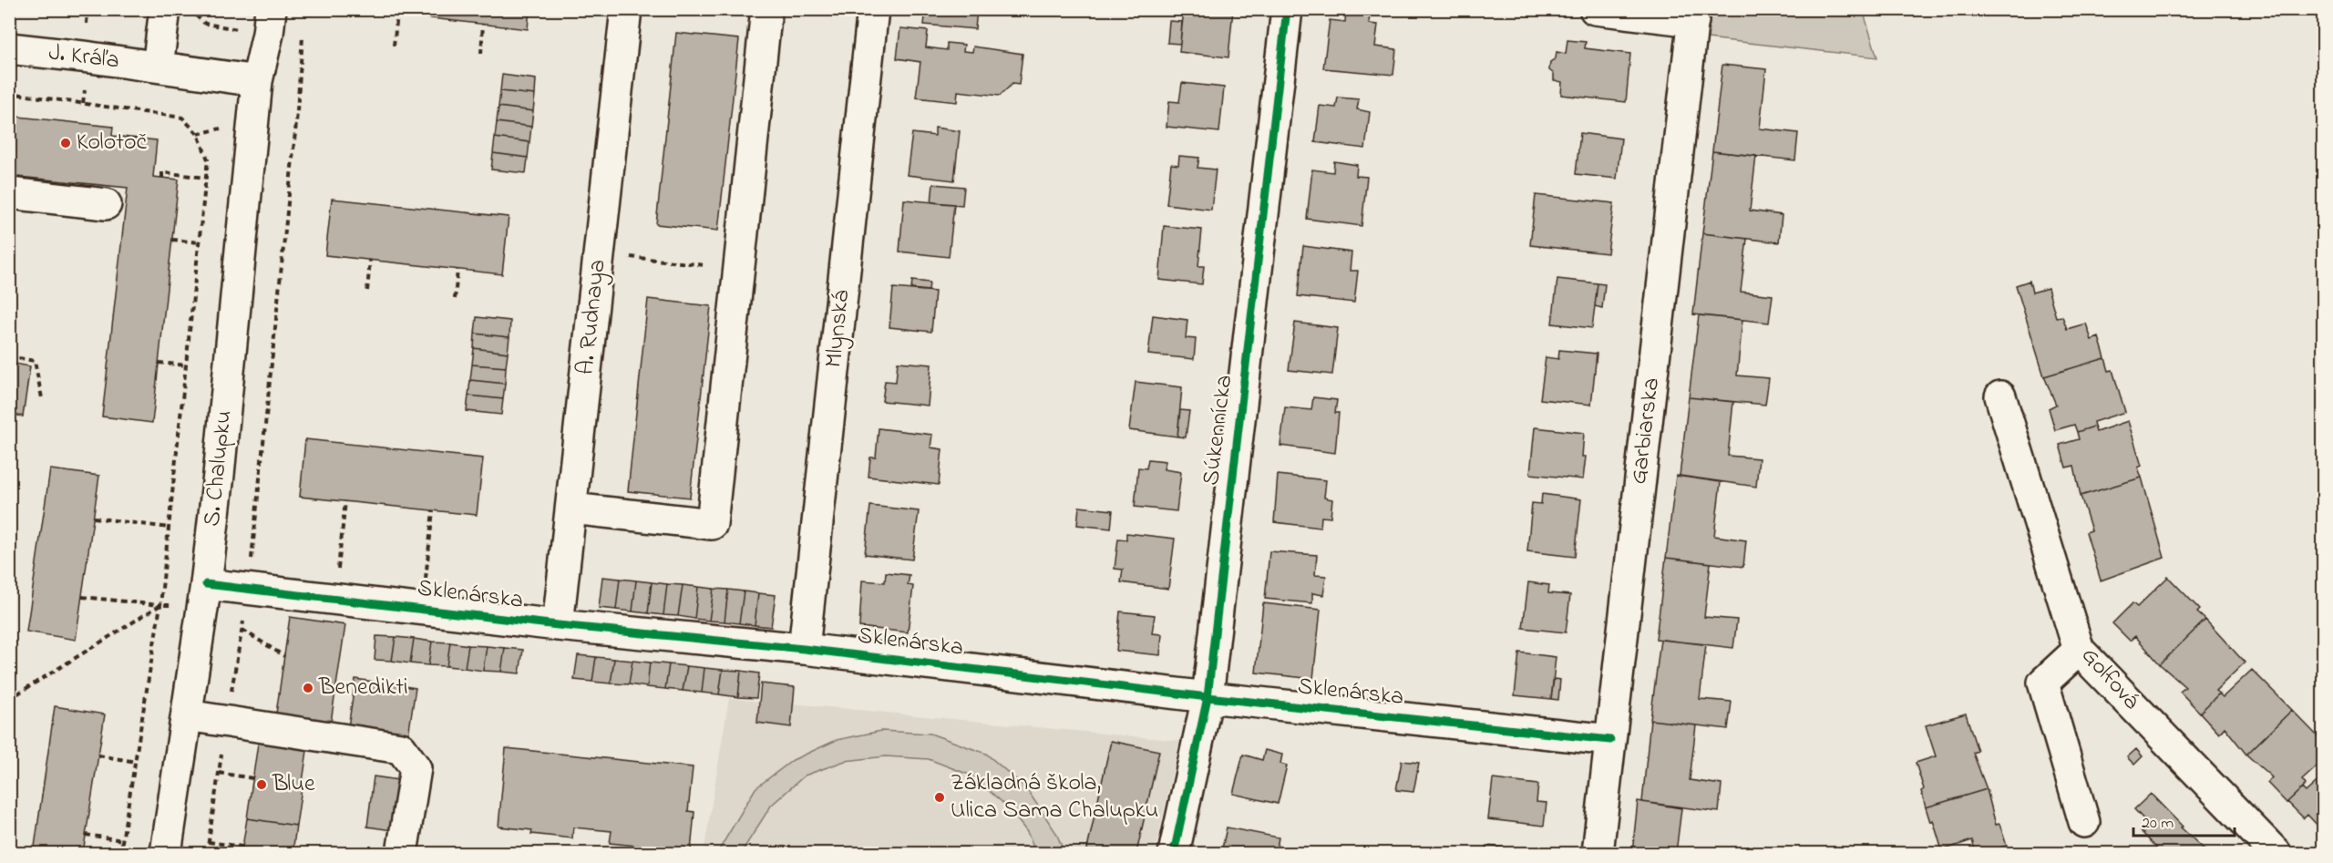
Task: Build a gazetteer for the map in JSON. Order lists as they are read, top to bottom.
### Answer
{
  "streets": {
    "street": [
      "J. Kráľa",
      "A. Rudnaya",
      "Mlynská",
      "Súkennícka",
      "Garbiarska",
      "S. Chalupku",
      "Sklenárska",
      "Golfová"
    ]
  },
  "crossings": [
    ["A. Rudnaya", "Sklenárska"],
    ["Mlynská", "Sklenárska"],
    ["Súkennícka", "Sklenárska"],
    ["Garbiarska", "Sklenárska"],
    ["S. Chalupku", "Sklenárska"]
  ],
  "places": [
    "Kolotoč",
    "Benedikti",
    "Blue",
    "Základná škola, Ulica Sama Chalupku"
  ],
  "scale_bar": "20 m"
}
